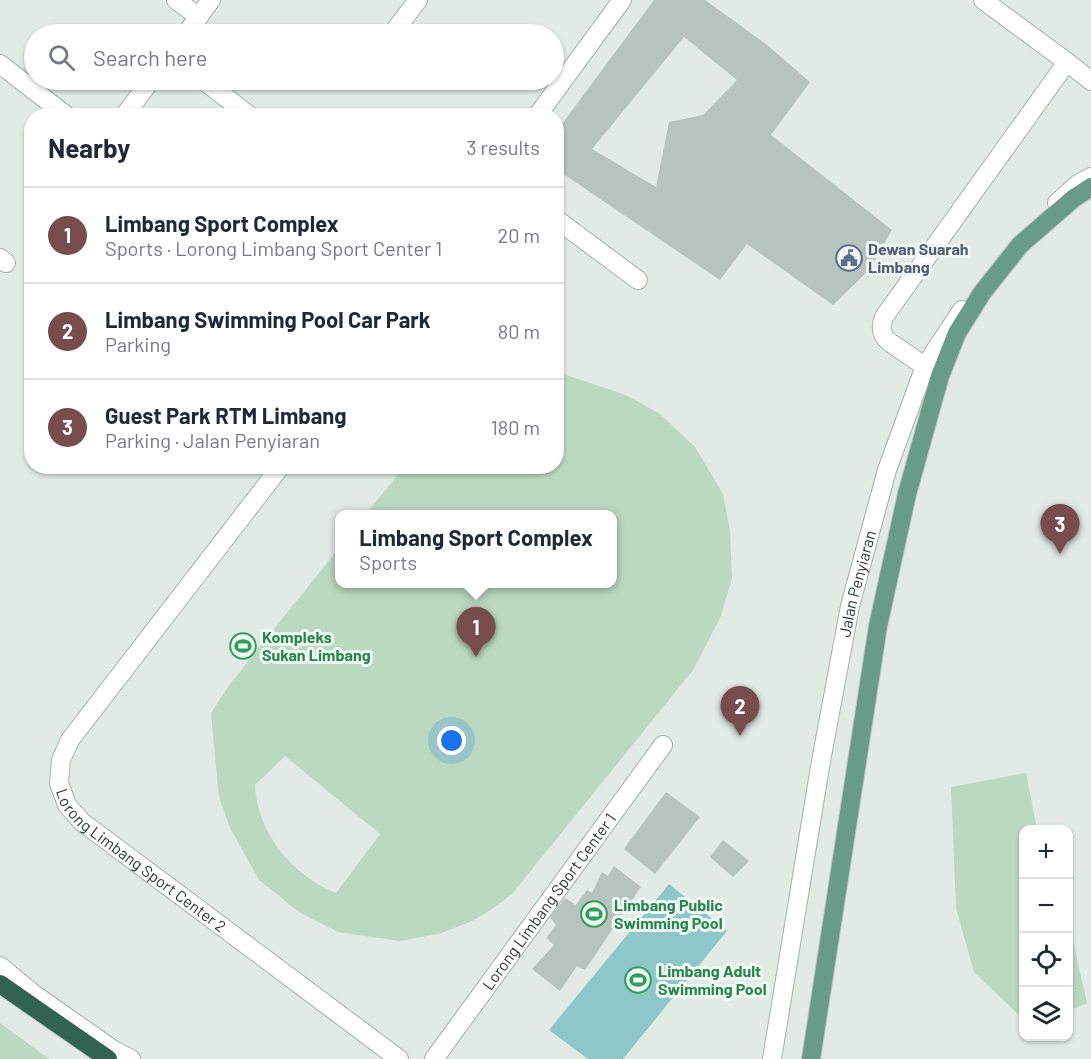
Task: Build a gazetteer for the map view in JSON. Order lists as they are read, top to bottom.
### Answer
{
  "streets": {
    "main road": ["Jalan Penyiaran"],
    "street": ["Lorong Limbang Sport Center 2", "Lorong Limbang Sport Center 1"]
  },
  "places": {
    "public building": ["Dewan Suarah Limbang"],
    "sports": ["Kompleks Sukan Limbang", "Limbang Public Swimming Pool", "Limbang Adult Swimming Pool"]
  },
  "page": {
    "search": "Search here",
    "heading": ["Nearby", "3 results"],
    "list": [
      {
        "mark": "1",
        "name": "Limbang Sport Complex",
        "note": "Sports · Lorong Limbang Sport Center 1",
        "value": "20 m"
      },
      {
        "mark": "2",
        "name": "Limbang Swimming Pool Car Park",
        "note": "Parking",
        "value": "80 m"
      },
      {
        "mark": "3",
        "name": "Guest Park RTM Limbang",
        "note": "Parking · Jalan Penyiaran",
        "value": "180 m"
      }
    ],
    "pins": ["3", "1", "2"],
    "popup": ["Limbang Sport Complex", "Sports"],
    "map_buttons": ["+", "−"]
  }
}
